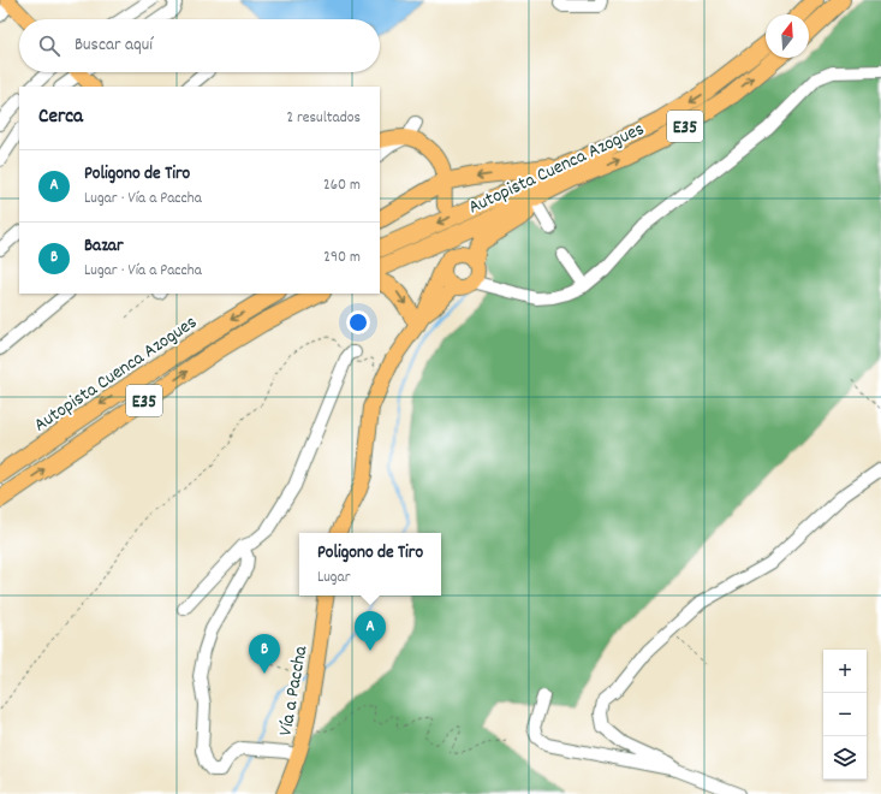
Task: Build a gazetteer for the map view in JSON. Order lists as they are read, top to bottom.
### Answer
{
  "streets": {
    "highway": ["E35", "Autopista Cuenca Azogues"],
    "main road": ["Vía a Paccha"]
  },
  "north": "top",
  "page": {
    "search": "Buscar aquí",
    "heading": ["Cerca", "2 resultados"],
    "list": [
      {
        "mark": "A",
        "name": "Poligono de Tiro",
        "note": "Lugar · Vía a Paccha",
        "value": "260 m"
      },
      {
        "mark": "B",
        "name": "Bazar",
        "note": "Lugar · Vía a Paccha",
        "value": "290 m"
      }
    ],
    "popup": ["Poligono de Tiro", "Lugar"],
    "pins": ["A", "B"],
    "map_buttons": ["+", "−"]
  }
}
